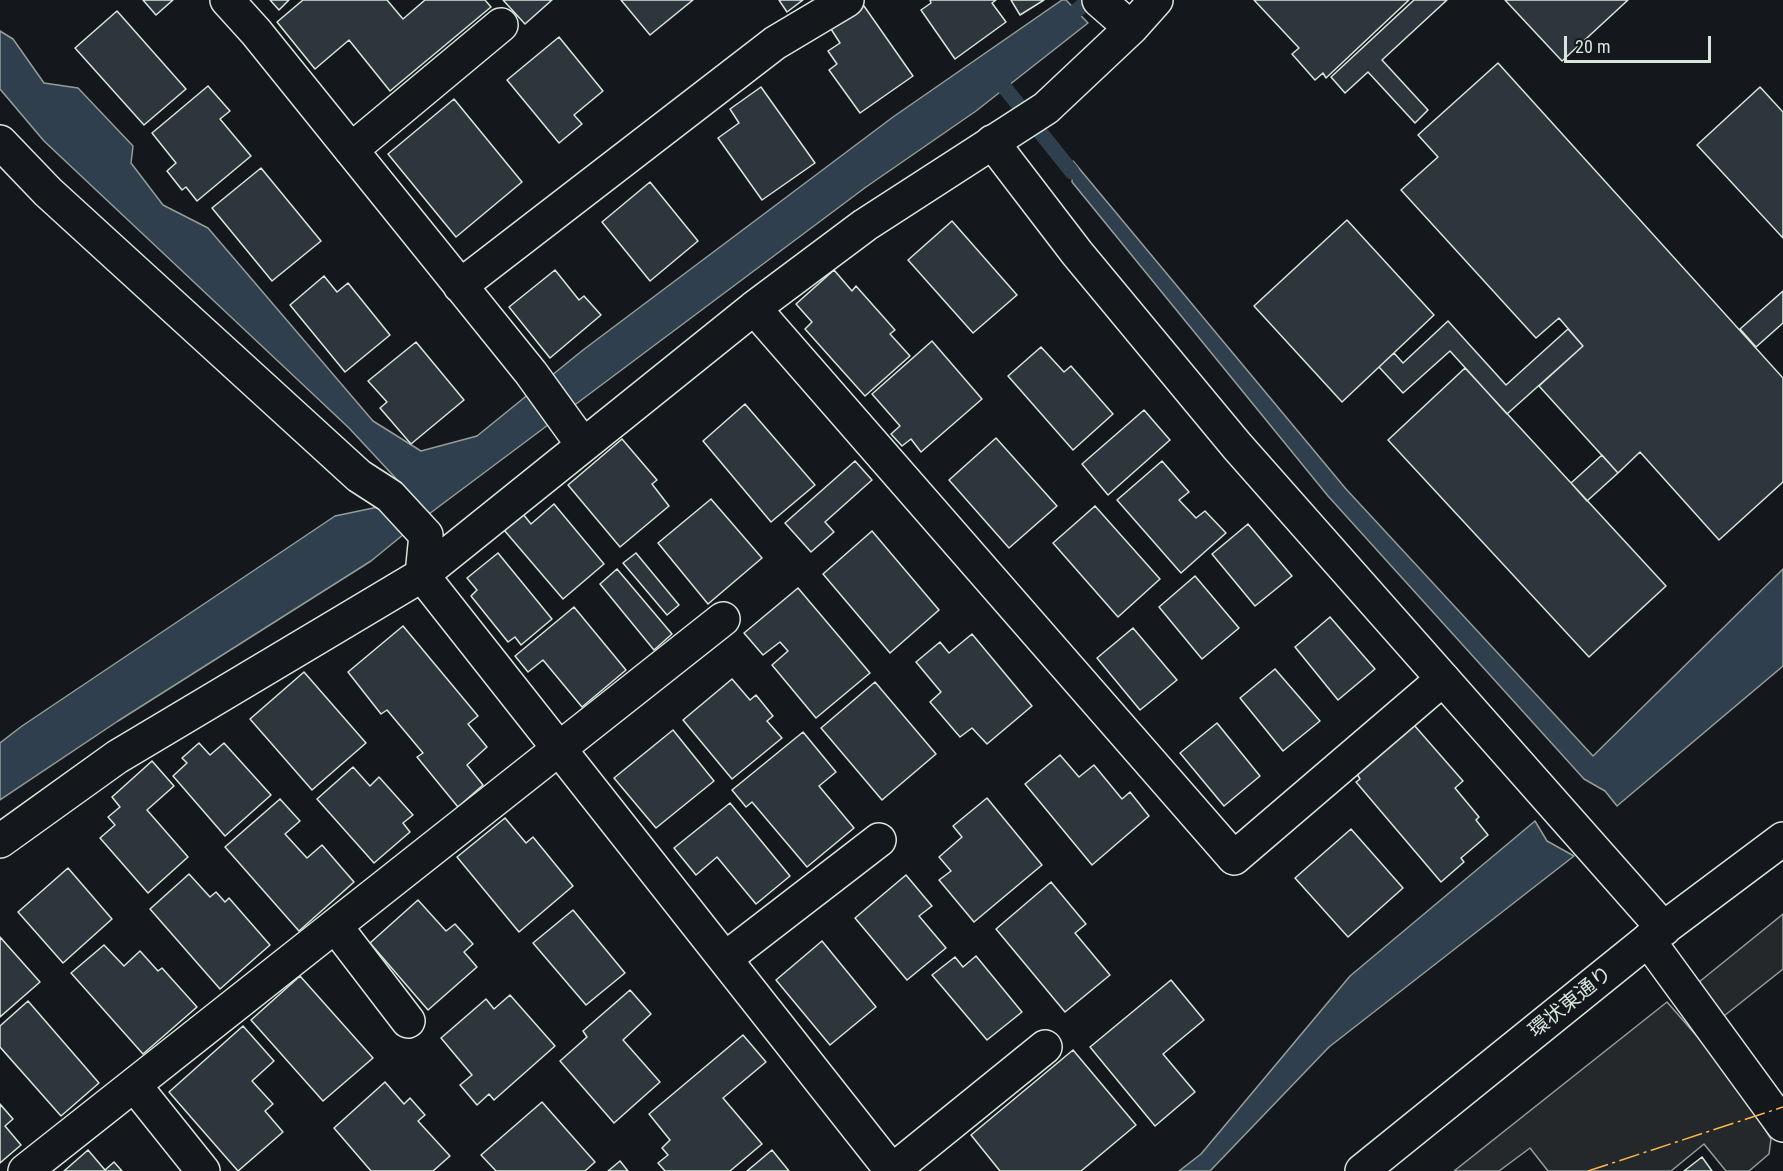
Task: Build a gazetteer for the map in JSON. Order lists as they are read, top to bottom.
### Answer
{
  "streets": {
    "street": ["環状東通り"]
  },
  "scale_bar": "20 m"
}
